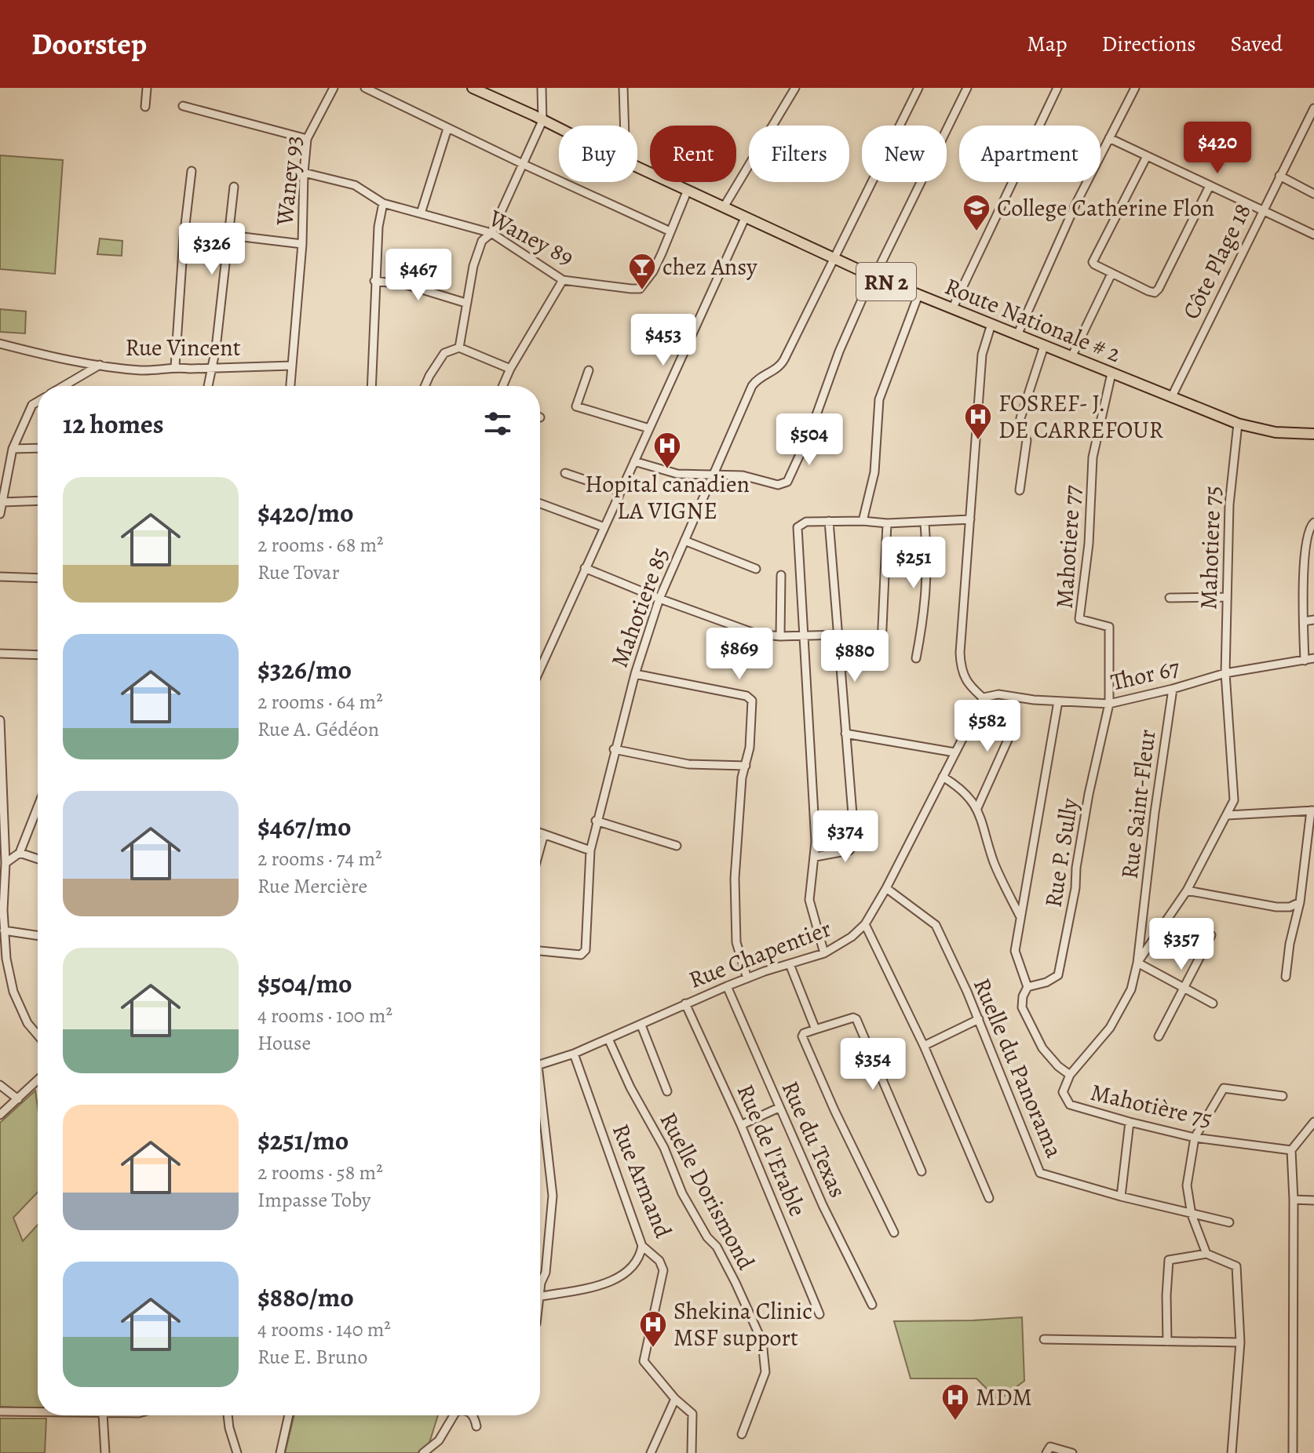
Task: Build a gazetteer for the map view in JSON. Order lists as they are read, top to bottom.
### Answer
{
  "streets": {
    "main road": ["RN 2", "Route Nationale # 2"],
    "street": [
      "Waney 93",
      "Waney 89",
      "Côte Plage 18",
      "Rue Vincent",
      "Mahotiere 77",
      "Mahotiere 75",
      "Mahotiere 85",
      "Thor 67",
      "Rue Saint-Fleur",
      "Rue P. Sully",
      "Rue Chapentier",
      "Ruelle du Panorama",
      "Mahotière 75",
      "Rue du Texas",
      "Rue de l'Erable",
      "Rue Armand",
      "Ruelle Dorismond"
    ]
  },
  "crossings": [
    ["Waney 93", "Waney 89"],
    ["Waney 93", "Rue Vincent"],
    ["Waney 89", "Route Nationale # 2"],
    ["Côte Plage 18", "Route Nationale # 2"],
    ["Route Nationale # 2", "Mahotiere 77"],
    ["Route Nationale # 2", "Mahotiere 75"],
    ["Route Nationale # 2", "Mahotiere 85"],
    ["Mahotiere 77", "Thor 67"],
    ["Mahotiere 77", "Rue P. Sully"],
    ["Mahotiere 75", "Thor 67"],
    ["Mahotiere 75", "Mahotière 75"],
    ["Thor 67", "Rue Saint-Fleur"],
    ["Thor 67", "Rue P. Sully"],
    ["Thor 67", "Rue Chapentier"],
    ["Thor 67", "Mahotière 75"],
    ["Rue Saint-Fleur", "Mahotière 75"],
    ["Rue Chapentier", "Ruelle du Panorama"],
    ["Rue Chapentier", "Rue du Texas"],
    ["Rue Chapentier", "Rue de l'Erable"],
    ["Rue Chapentier", "Rue Armand"],
    ["Rue Chapentier", "Ruelle Dorismond"]
  ],
  "places": {
    "school or university": ["College Catherine Flon"],
    "bar": ["chez Ansy"],
    "hospital": [
      "FOSREF- J. DE CARREFOUR",
      "Hopital canadien LA VIGNE",
      "Shekina Clinic MSF support",
      "MDM"
    ]
  },
  "page": {
    "header": "Doorstep",
    "nav": ["Map", "Directions", "Saved"],
    "price": [
      "$420",
      "$326",
      "$467",
      "$453",
      "$504",
      "$251",
      "$869",
      "$880",
      "$582",
      "$374",
      "$357",
      "$354"
    ],
    "chip": [
      "Buy",
      "Rent",
      "Filters",
      "New",
      "Apartment"
    ],
    "heading": "12 homes",
    "list": [
      {
        "name": "$420/mo",
        "note": "2 rooms · 68 m² · Rue Tovar"
      },
      {
        "name": "$326/mo",
        "note": "2 rooms · 64 m² · Rue A. Gédéon"
      },
      {
        "name": "$467/mo",
        "note": "2 rooms · 74 m² · Rue Mercière"
      },
      {
        "name": "$504/mo",
        "note": "4 rooms · 100 m² · House"
      },
      {
        "name": "$251/mo",
        "note": "2 rooms · 58 m² · Impasse Toby"
      },
      {
        "name": "$880/mo",
        "note": "4 rooms · 140 m² · Rue E. Bruno"
      }
    ]
  }
}
